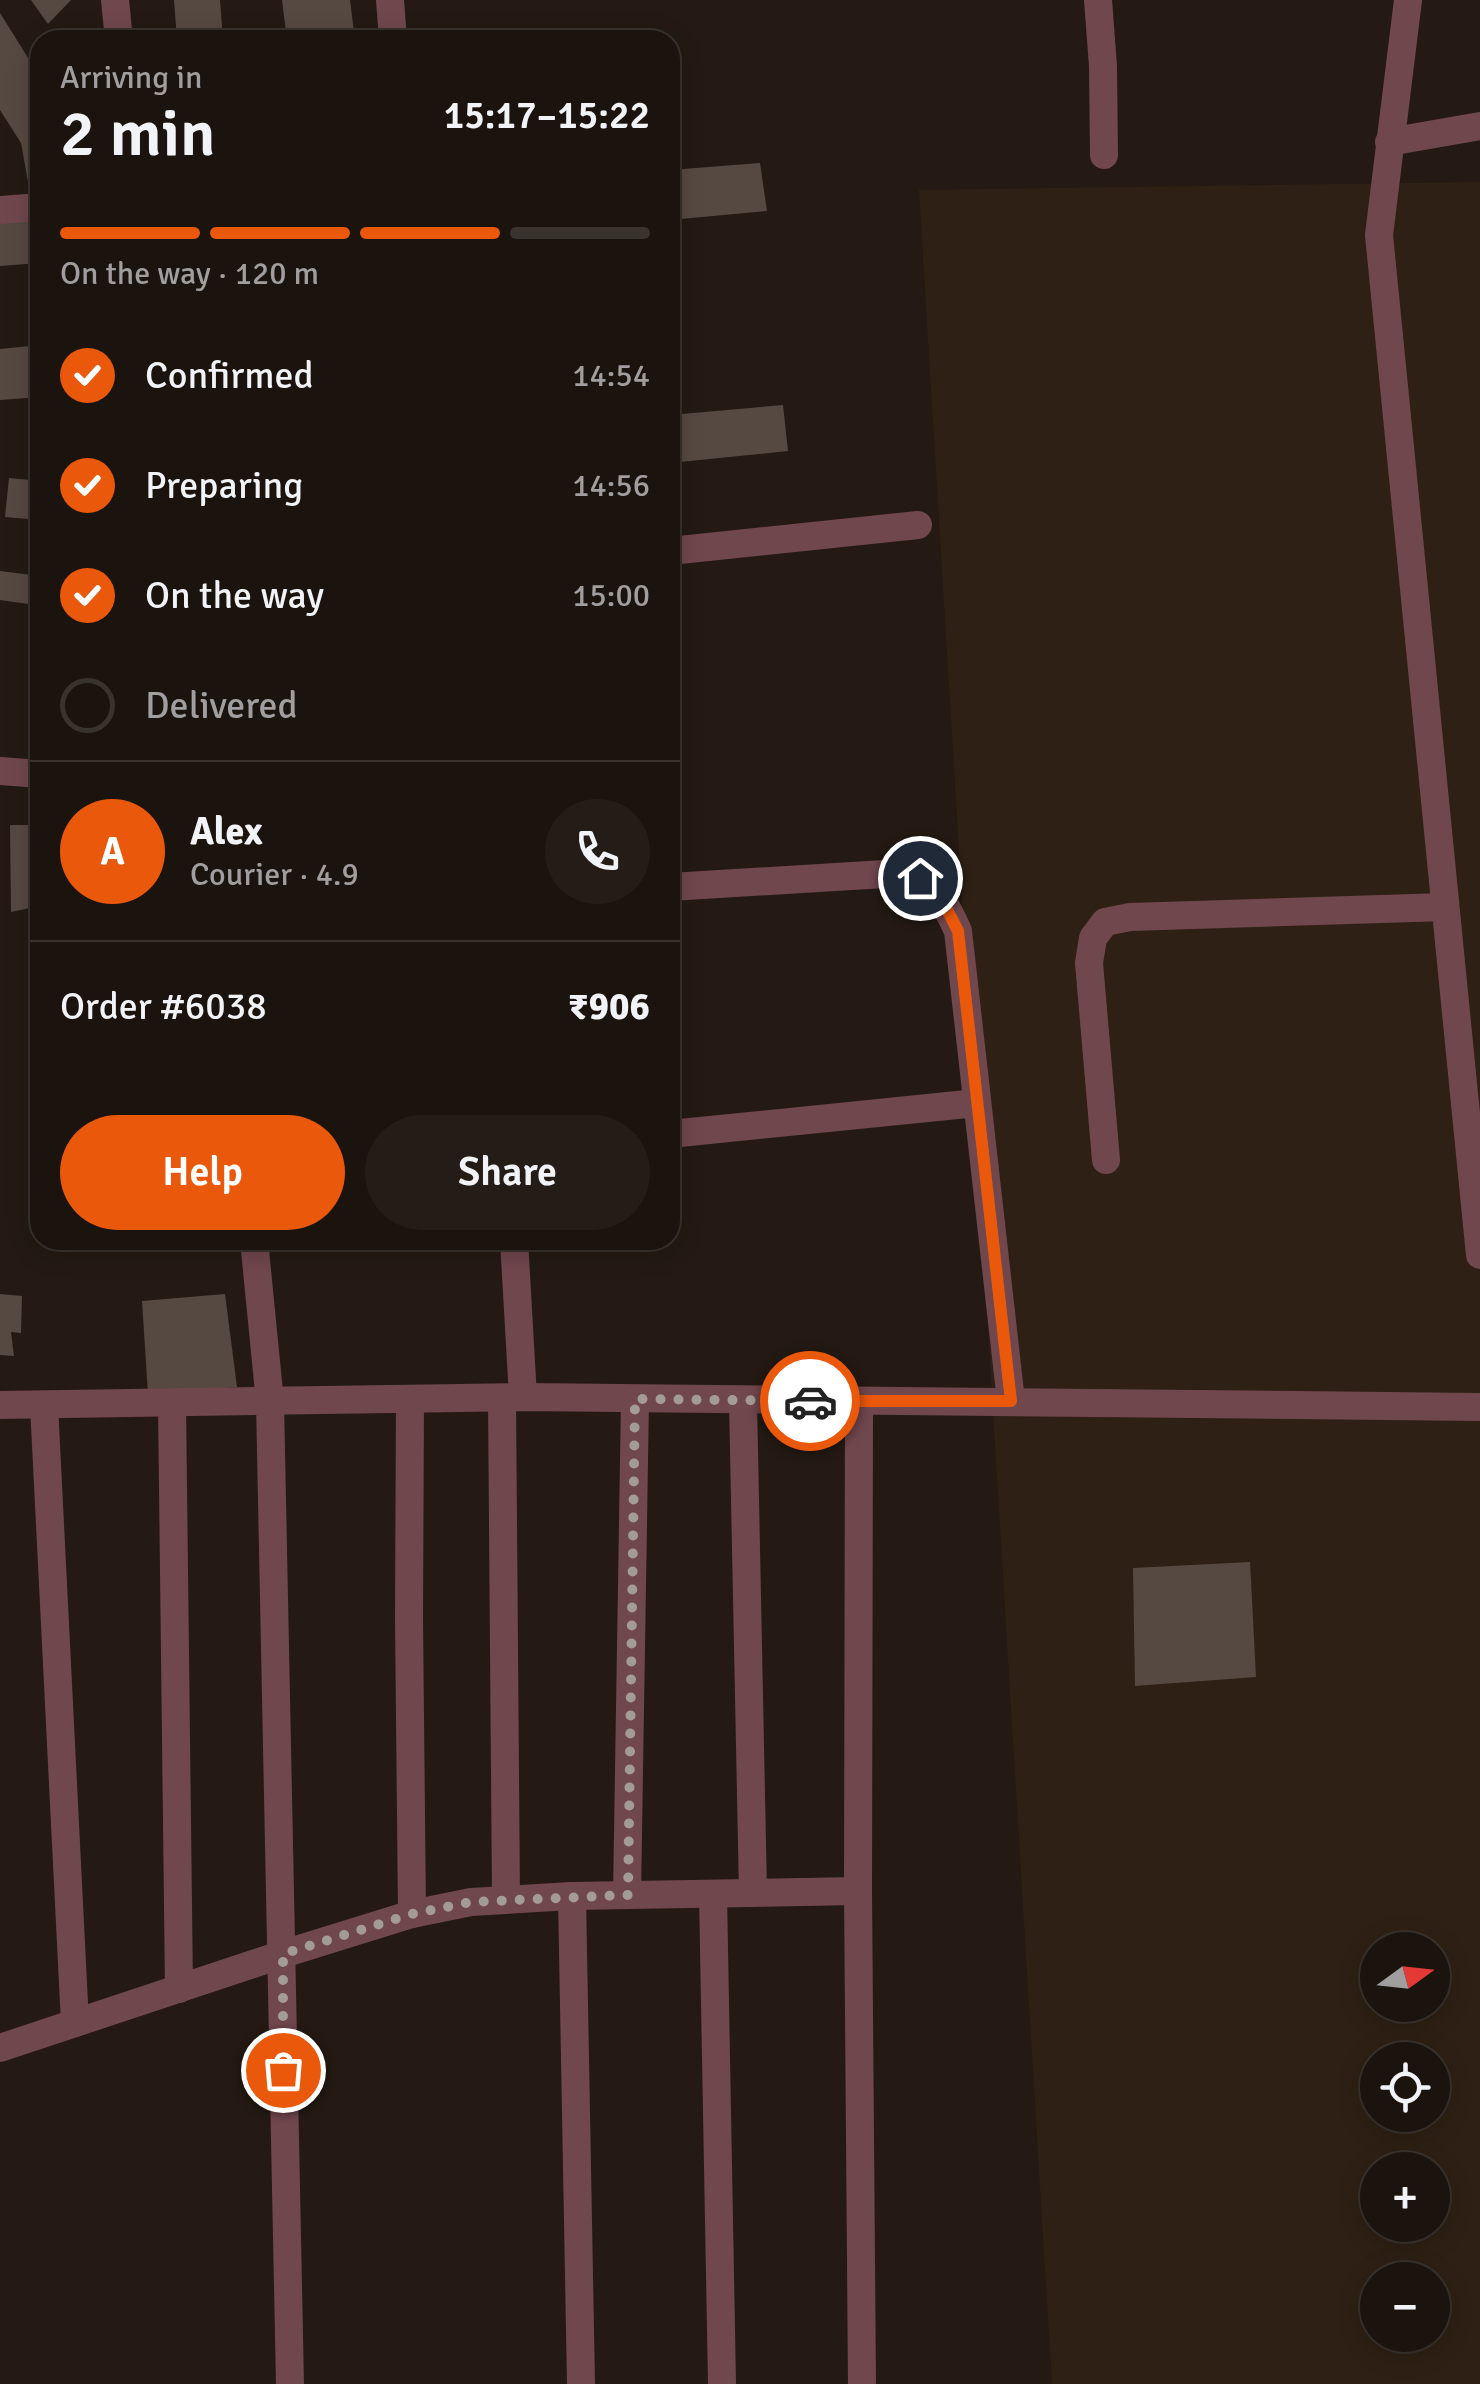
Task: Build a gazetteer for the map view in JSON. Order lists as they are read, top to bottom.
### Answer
{
  "north": "right",
  "page": {
    "heading": ["2 min", "Arriving in", "15:17–15:22"],
    "panel": [
      "Alex",
      "Courier · 4.9",
      "Order #6038",
      "₹906"
    ],
    "bar": "On the way · 120 m",
    "list": [
      ["Confirmed", "14:54"],
      ["Preparing", "14:56"],
      ["On the way", "15:00"],
      "Delivered"
    ],
    "round": "A",
    "buttons": ["Help", "Share"],
    "map_buttons": ["+", "−"]
  }
}
